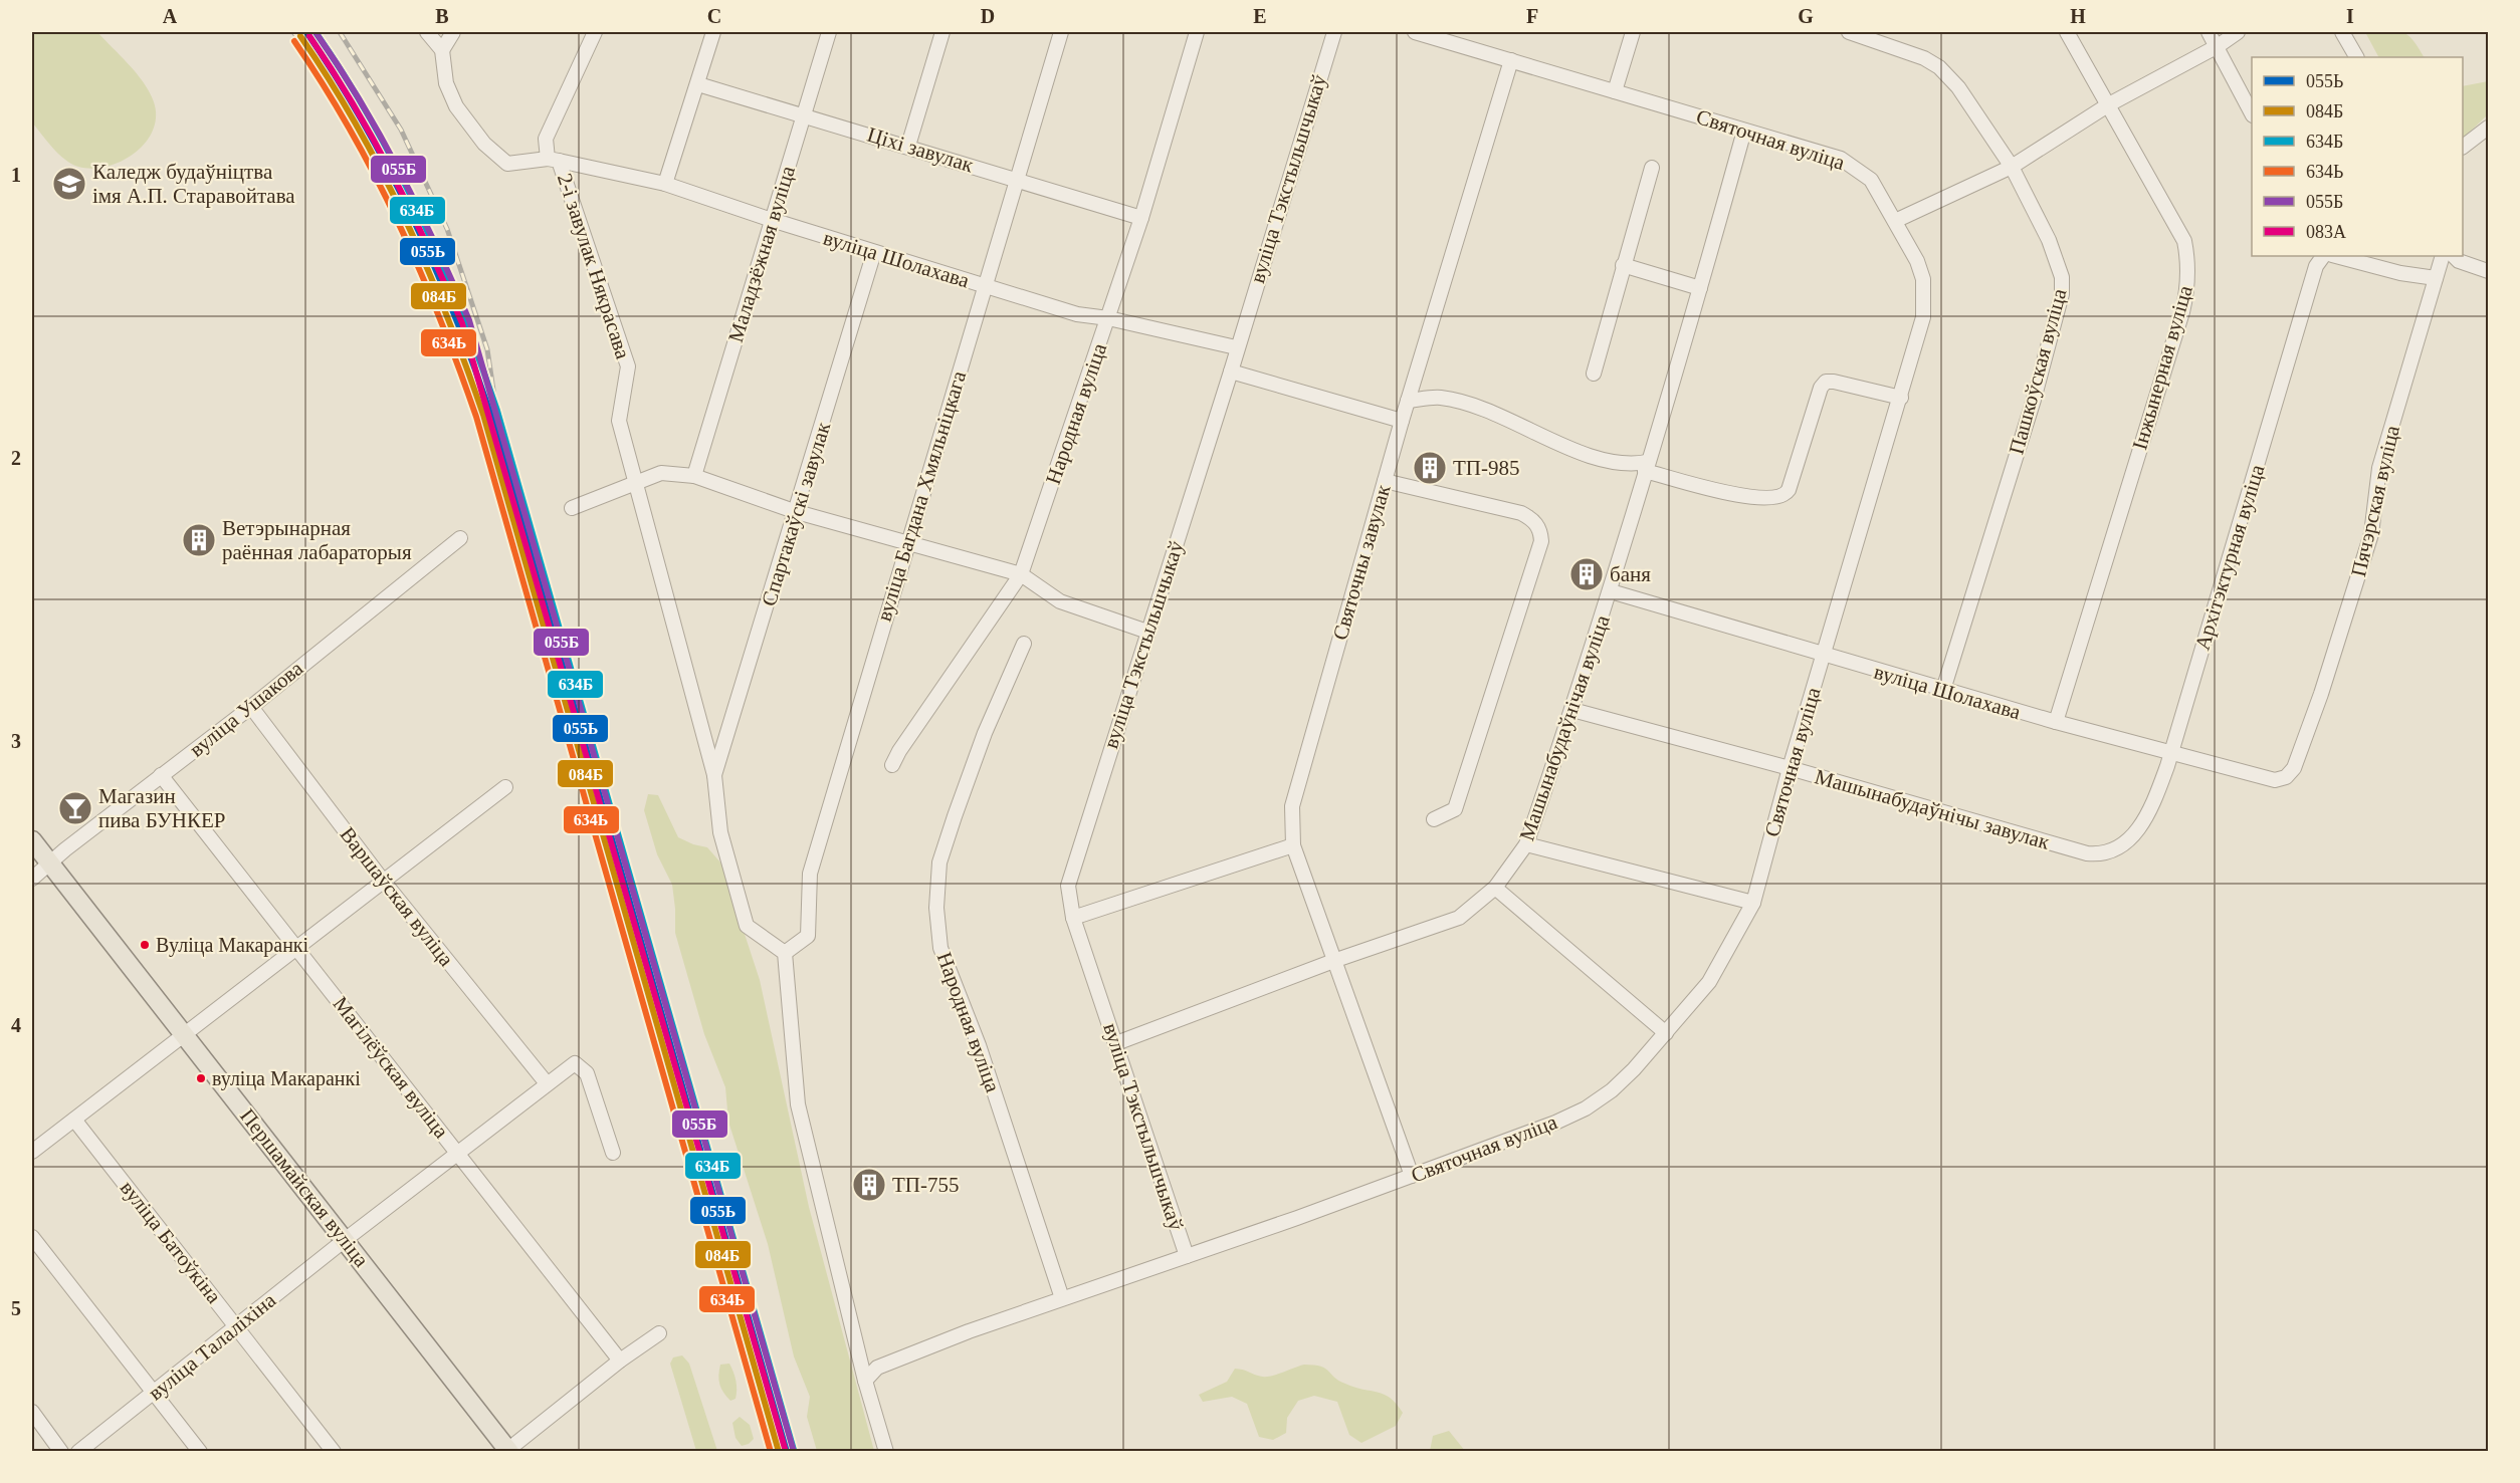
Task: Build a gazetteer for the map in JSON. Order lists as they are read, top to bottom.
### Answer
{
  "streets": {
    "main road": ["Першамайская вуліца"],
    "street": [
      "Святочная вуліца",
      "Ціхі завулак",
      "вуліца Тэкстыльшчыкаў",
      "Маладзёжная вуліца",
      "вуліца Шолахава",
      "2-і завулак Някрасава",
      "Інжынерная вуліца",
      "Пашкоўская вуліца",
      "Народная вуліца",
      "вуліца Багдана Хмяльніцкага",
      "Пячэрская вуліца",
      "Спартакаўскі завулак",
      "Архітэктурная вуліца",
      "Святочны завулак",
      "вуліца Ушакова",
      "Машынабудаўнічая вуліца",
      "Машынабудаўнічы завулак",
      "Варшаўская вуліца",
      "Магілёўская вуліца",
      "вуліца Батоўкіна",
      "вуліца Талаліхіна"
    ]
  },
  "crossings": [
    ["Святочная вуліца", "вуліца Тэкстыльшчыкаў"],
    ["Святочная вуліца", "вуліца Шолахава"],
    ["Святочная вуліца", "Народная вуліца"],
    ["Святочная вуліца", "Святочны завулак"],
    ["Святочная вуліца", "Машынабудаўнічая вуліца"],
    ["Святочная вуліца", "Машынабудаўнічы завулак"],
    ["Ціхі завулак", "Маладзёжная вуліца"],
    ["Ціхі завулак", "Народная вуліца"],
    ["Ціхі завулак", "вуліца Багдана Хмяльніцкага"],
    ["вуліца Тэкстыльшчыкаў", "вуліца Шолахава"],
    ["вуліца Тэкстыльшчыкаў", "Машынабудаўнічая вуліца"],
    ["Маладзёжная вуліца", "вуліца Шолахава"],
    ["вуліца Шолахава", "2-і завулак Някрасава"],
    ["вуліца Шолахава", "Інжынерная вуліца"],
    ["вуліца Шолахава", "Пашкоўская вуліца"],
    ["вуліца Шолахава", "Народная вуліца"],
    ["вуліца Шолахава", "вуліца Багдана Хмяльніцкага"],
    ["вуліца Шолахава", "Пячэрская вуліца"],
    ["вуліца Шолахава", "Спартакаўскі завулак"],
    ["вуліца Шолахава", "Архітэктурная вуліца"],
    ["вуліца Шолахава", "Машынабудаўнічая вуліца"],
    ["2-і завулак Някрасава", "Спартакаўскі завулак"],
    ["Архітэктурная вуліца", "Машынабудаўнічы завулак"],
    ["Святочны завулак", "Машынабудаўнічая вуліца"],
    ["вуліца Ушакова", "Варшаўская вуліца"],
    ["вуліца Ушакова", "Магілёўская вуліца"],
    ["вуліца Ушакова", "Першамайская вуліца"],
    ["Машынабудаўнічая вуліца", "Машынабудаўнічы завулак"],
    ["Варшаўская вуліца", "вуліца Талаліхіна"],
    ["Магілёўская вуліца", "вуліца Талаліхіна"],
    ["Першамайская вуліца", "вуліца Талаліхіна"],
    ["вуліца Батоўкіна", "вуліца Талаліхіна"]
  ],
  "places": {
    "school or university": ["Каледж будаўніцтва імя А.П. Старавойтава"],
    "building": [
      "ТП-985",
      "Ветэрынарная раённая лабараторыя",
      "баня",
      "ТП-755"
    ],
    "bar": ["Магазин пива БУНКЕР"],
    "other": ["Вуліца Макаранкі", "вуліца Макаранкі"]
  },
  "lines": [
    "transit line 055Ь",
    "transit line 634Б",
    "transit line 055Б",
    "transit line 084Б",
    "transit line 083А",
    "transit line 634Ь"
  ],
  "legend": [
    "055Ь",
    "084Б",
    "634Б",
    "634Ь",
    "055Б",
    "083А"
  ],
  "grid": {
    "columns": [
      "A",
      "B",
      "C",
      "D",
      "E",
      "F",
      "G",
      "H",
      "I"
    ],
    "rows": [
      "1",
      "2",
      "3",
      "4",
      "5"
    ]
  }
}
